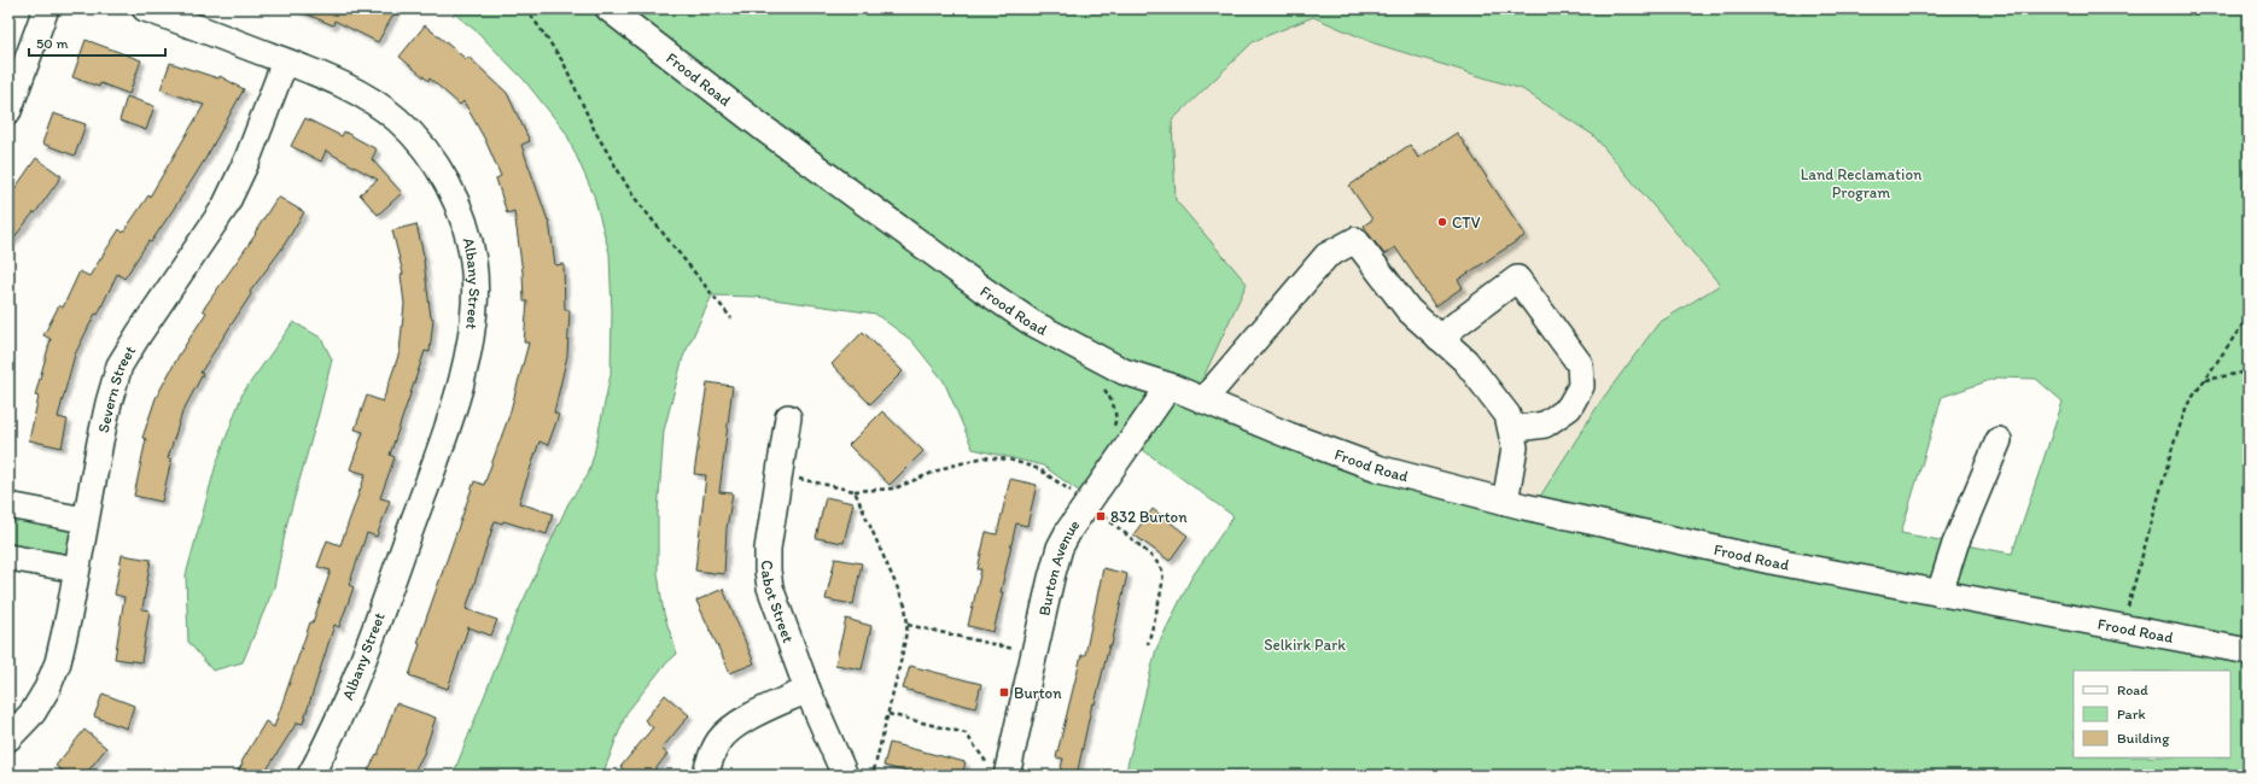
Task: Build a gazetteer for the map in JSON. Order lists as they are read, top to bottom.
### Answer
{
  "streets": {
    "street": [
      "Frood Road",
      "Albany Street",
      "Severn Street",
      "Burton Avenue",
      "Cabot Street"
    ]
  },
  "crossings": [
    ["Frood Road", "Burton Avenue"],
    ["Albany Street", "Severn Street"]
  ],
  "parks": ["Land Reclamation Program", "Selkirk Park"],
  "places": {
    "other": ["CTV"],
    "transit": ["832 Burton", "Burton"]
  },
  "legend": ["Road", "Park", "Building"],
  "scale_bar": "50 m"
}
